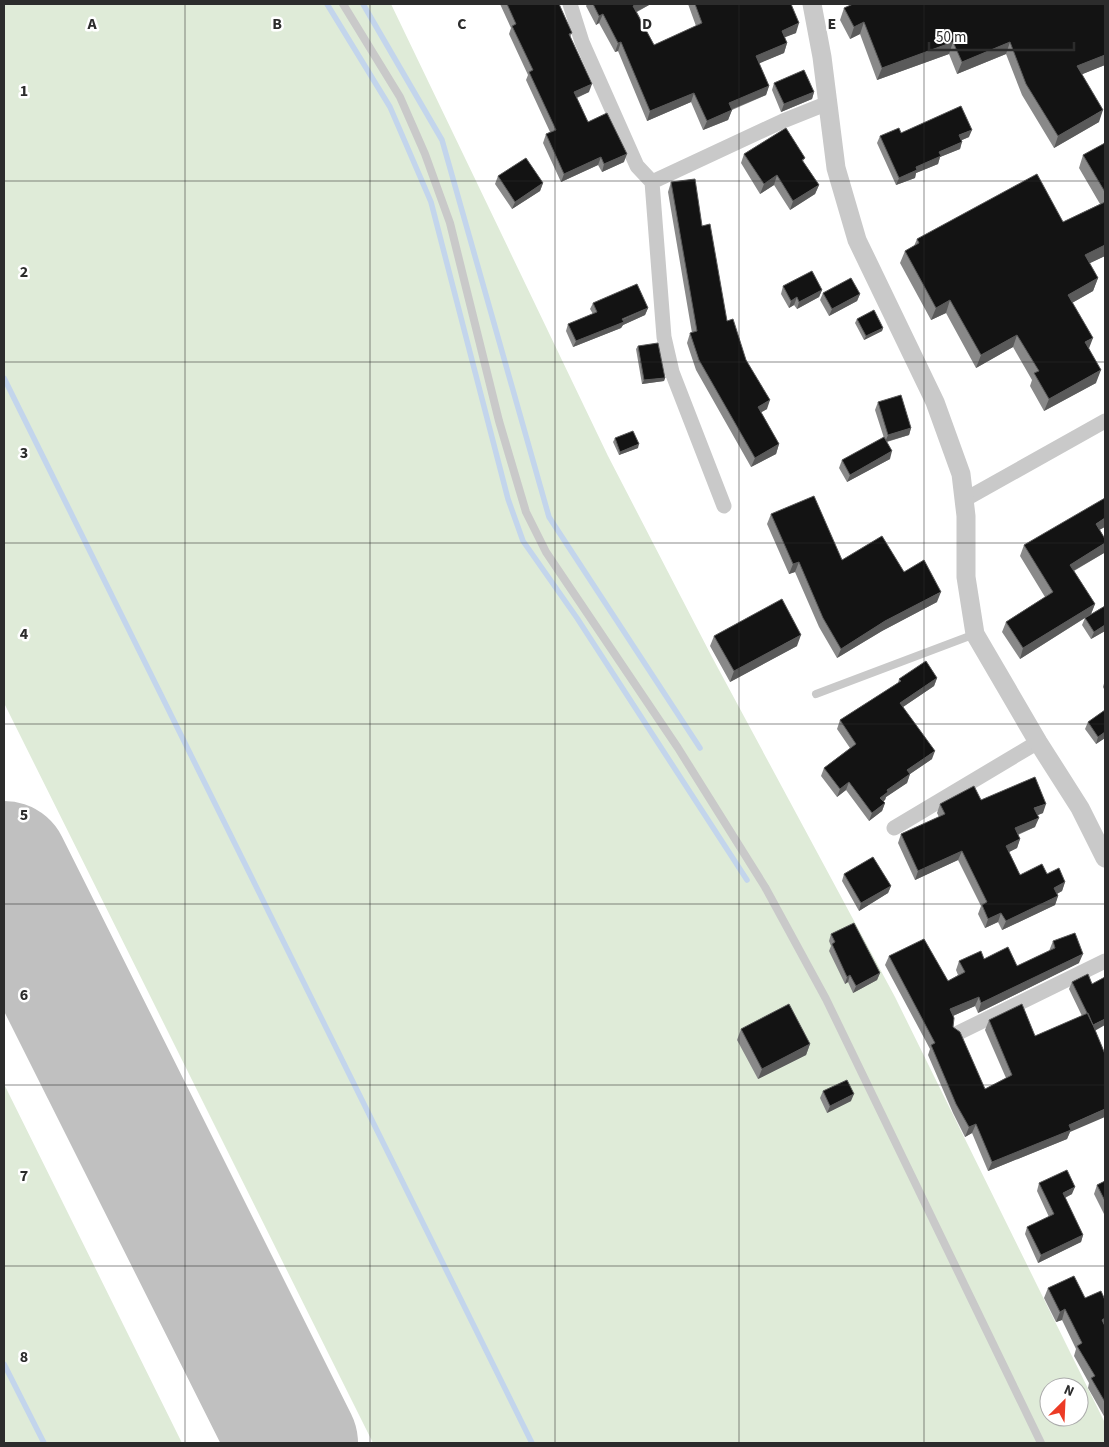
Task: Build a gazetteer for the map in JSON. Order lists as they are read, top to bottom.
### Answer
{
  "scale_bar": "50 m",
  "north": "top right",
  "grid": {
    "columns": [
      "A",
      "B",
      "C",
      "D",
      "E"
    ],
    "rows": [
      "1",
      "2",
      "3",
      "4",
      "5",
      "6",
      "7",
      "8"
    ]
  }
}
